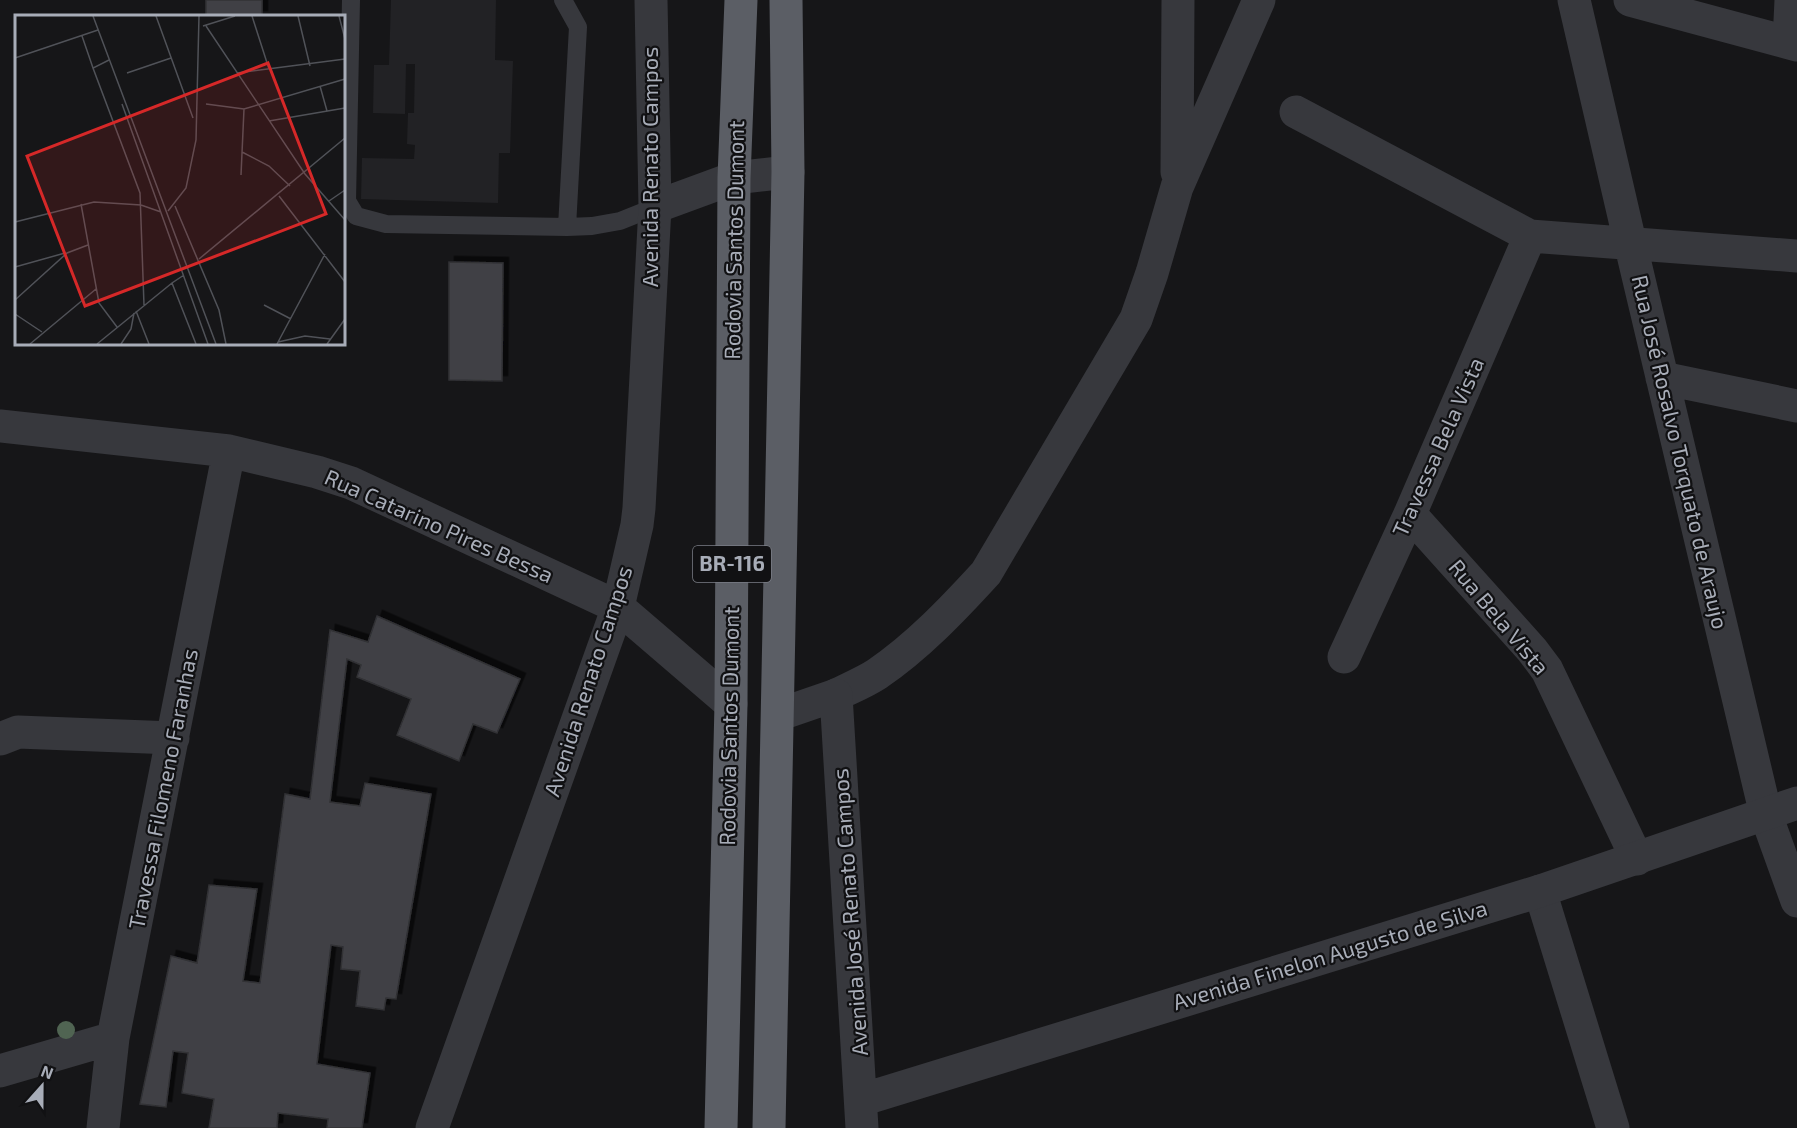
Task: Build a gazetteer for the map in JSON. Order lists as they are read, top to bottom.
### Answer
{
  "streets": {
    "highway": ["Rodovia Santos Dumont", "BR-116"],
    "street": [
      "Avenida Renato Campos",
      "Travessa Bela Vista",
      "Rua José Rosalvo Torquato de Araujo",
      "Rua Catarino Pires Bessa",
      "Rua Bela Vista",
      "Travessa Filomeno Faranhas",
      "Avenida José Renato Campos",
      "Avenida Finelon Augusto de Silva"
    ]
  },
  "crossings": [
    ["Avenida Renato Campos", "Rua Catarino Pires Bessa"],
    ["Rodovia Santos Dumont", "Rua Catarino Pires Bessa"],
    ["Travessa Bela Vista", "Rua Bela Vista"],
    ["Rua José Rosalvo Torquato de Araujo", "Avenida Finelon Augusto de Silva"],
    ["Rua Catarino Pires Bessa", "Travessa Filomeno Faranhas"],
    ["Rua Bela Vista", "Avenida Finelon Augusto de Silva"],
    ["Avenida José Renato Campos", "Avenida Finelon Augusto de Silva"]
  ],
  "north": "top"
}
